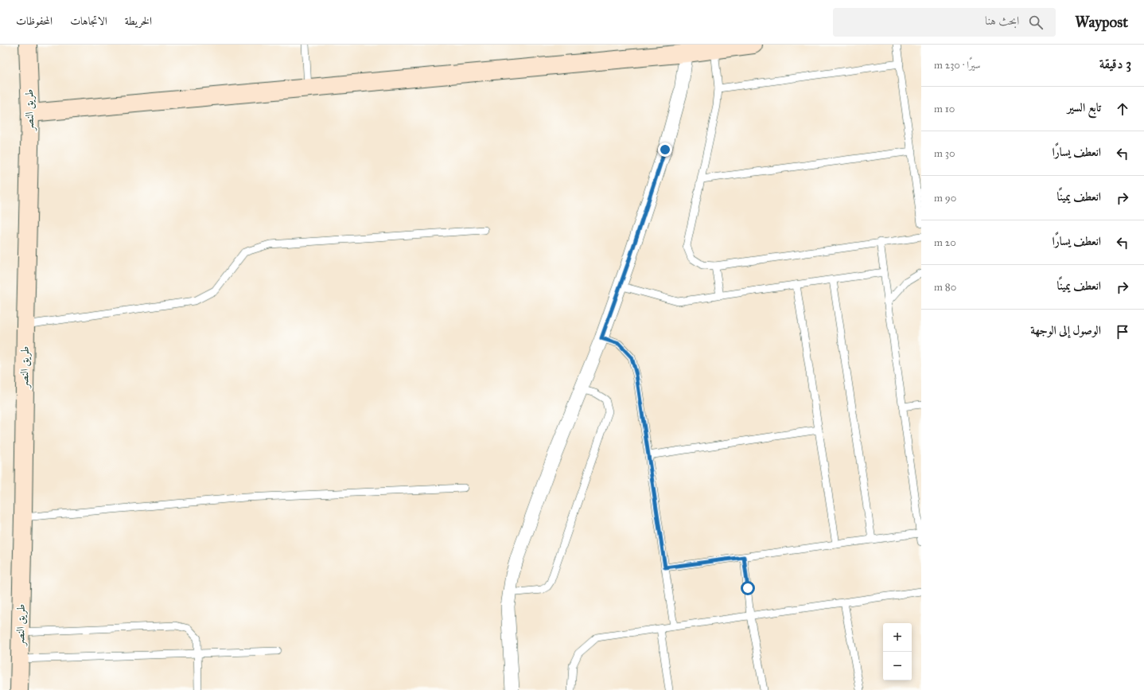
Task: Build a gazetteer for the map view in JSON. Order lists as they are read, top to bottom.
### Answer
{
  "streets": {
    "main road": ["طريق النصر"]
  },
  "page": {
    "header": "Waypost",
    "search": "ابحث هنا",
    "nav": ["الخريطة", "الاتجاهات", "المحفوظات"],
    "heading": ["3 دقيقة", "سيرًا · 230 m"],
    "list": [
      ["تابع السير", "10 m"],
      ["انعطف يسارًا", "30 m"],
      ["انعطف يمينًا", "90 m"],
      ["انعطف يسارًا", "20 m"],
      ["انعطف يمينًا", "80 m"],
      "الوصول إلى الوجهة"
    ],
    "map_buttons": ["+", "−"]
  }
}
